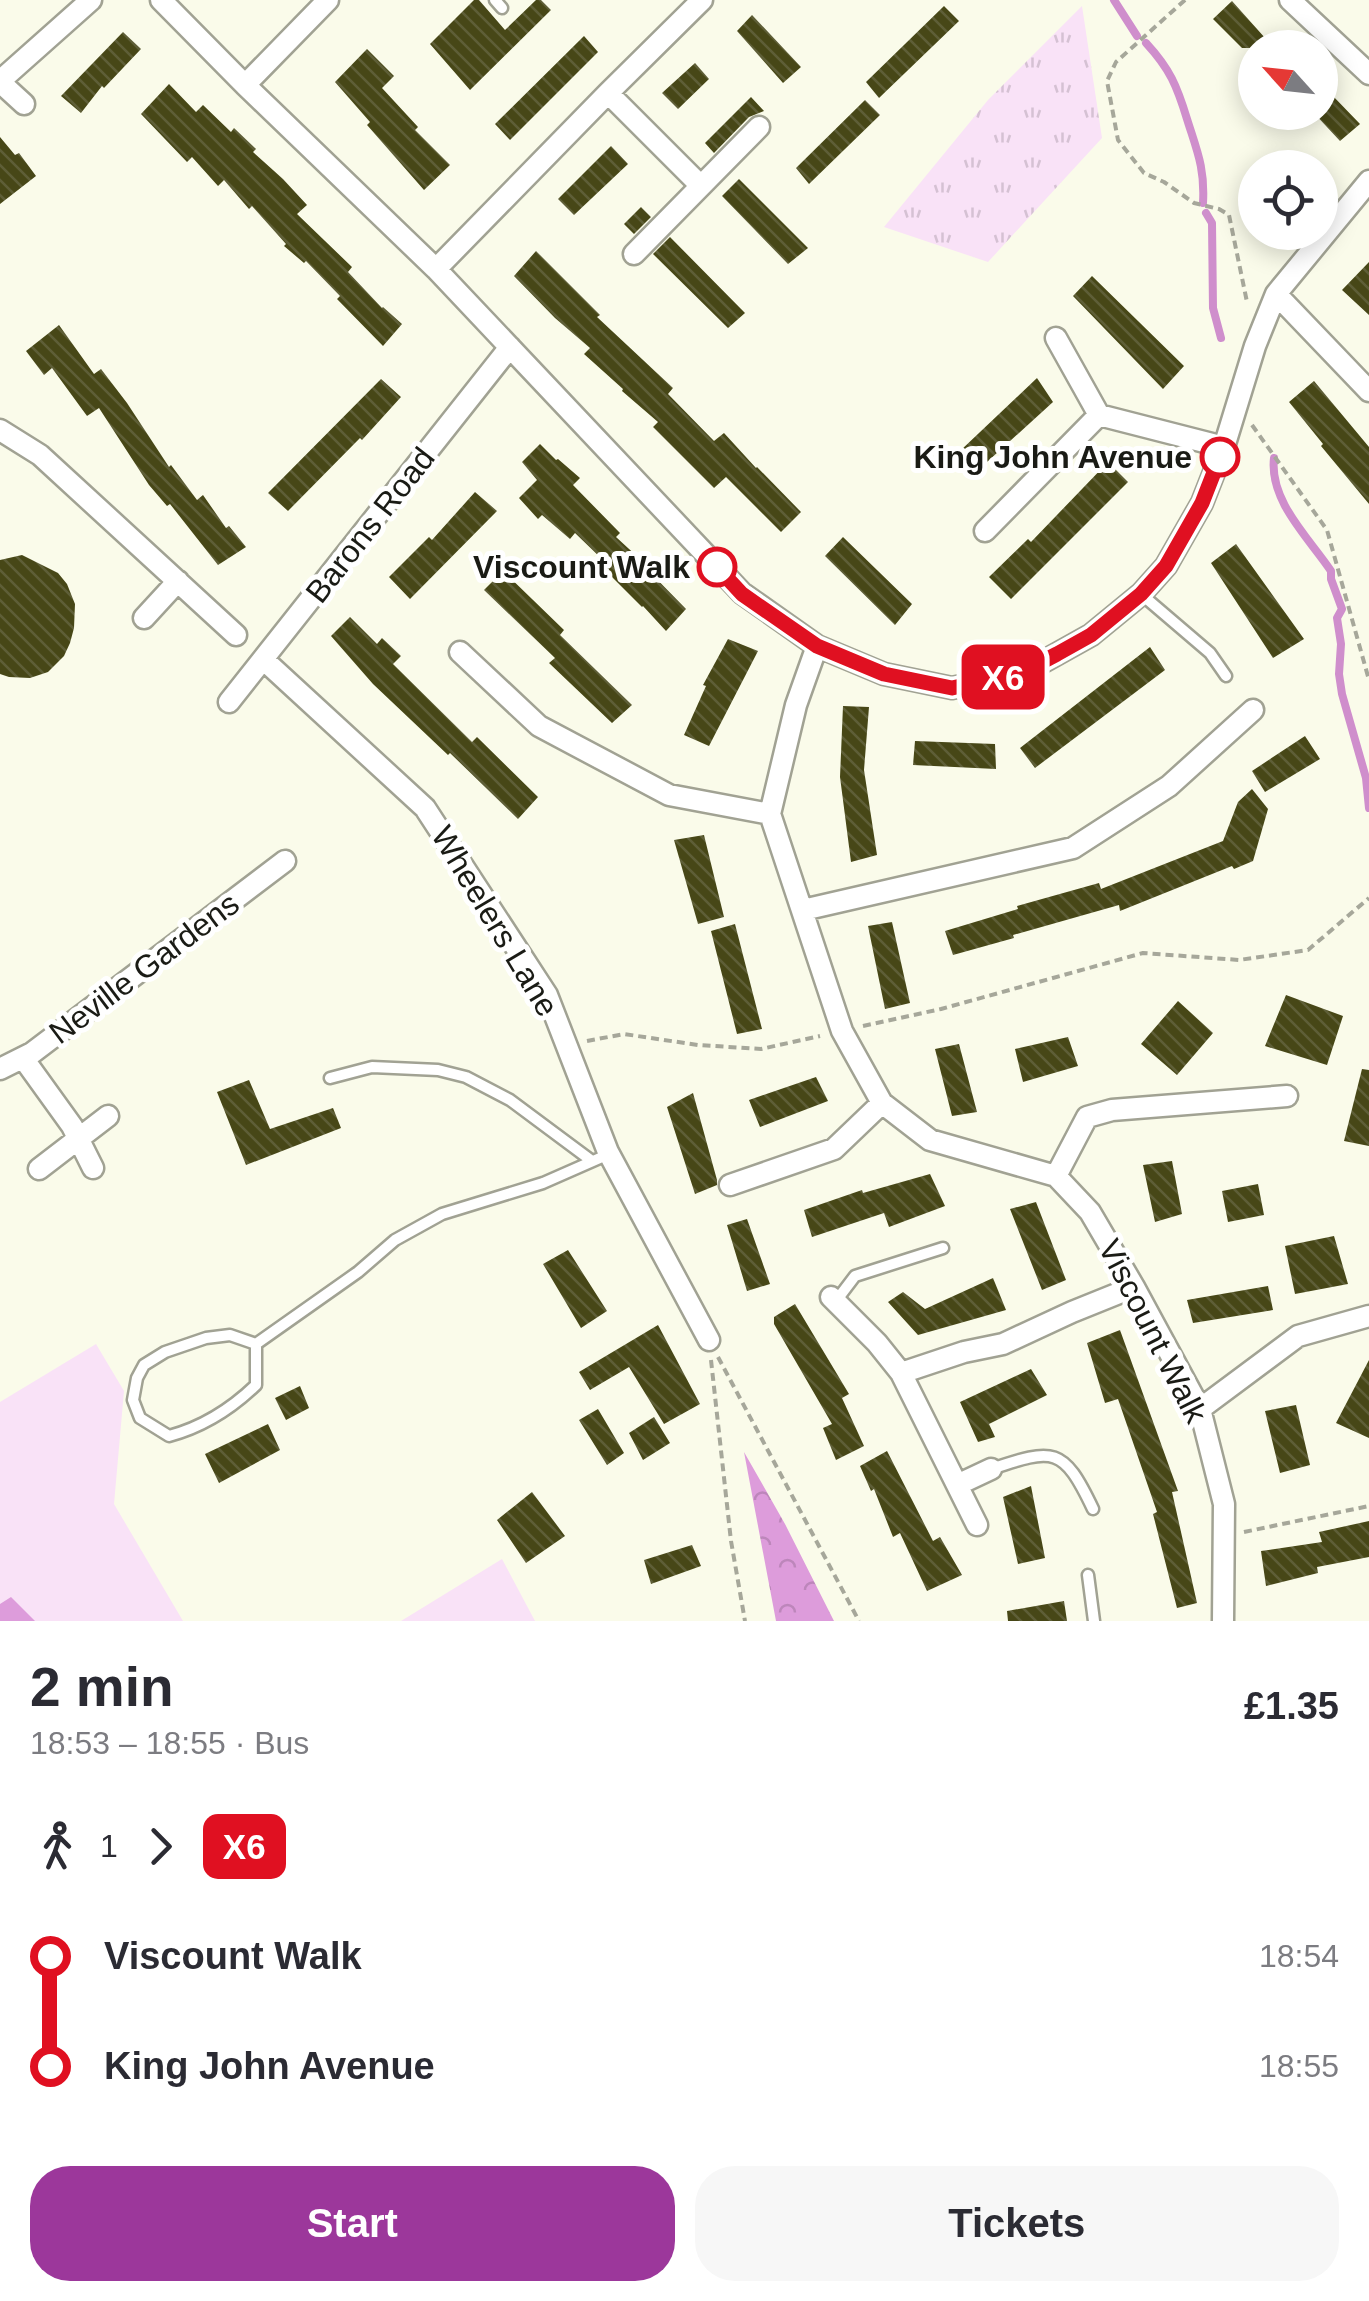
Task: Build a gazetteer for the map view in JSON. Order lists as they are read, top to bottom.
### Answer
{
  "streets": {
    "street": [
      "Barons Road",
      "Wheelers Lane",
      "Neville Gardens",
      "Viscount Walk"
    ]
  },
  "crossings": [
    ["Barons Road", "Wheelers Lane"]
  ],
  "places": ["King John Avenue", "Viscount Walk"],
  "lines": ["bus line X6"],
  "north": "top left",
  "page": {
    "on_map": "X6",
    "heading": ["2 min", "18:53 – 18:55 · Bus", "£1.35"],
    "legs": ["1", "X6"],
    "list": [
      {
        "name": "Viscount Walk",
        "value": "18:54"
      },
      {
        "name": "King John Avenue",
        "value": "18:55"
      }
    ],
    "buttons": ["Start", "Tickets"]
  }
}
